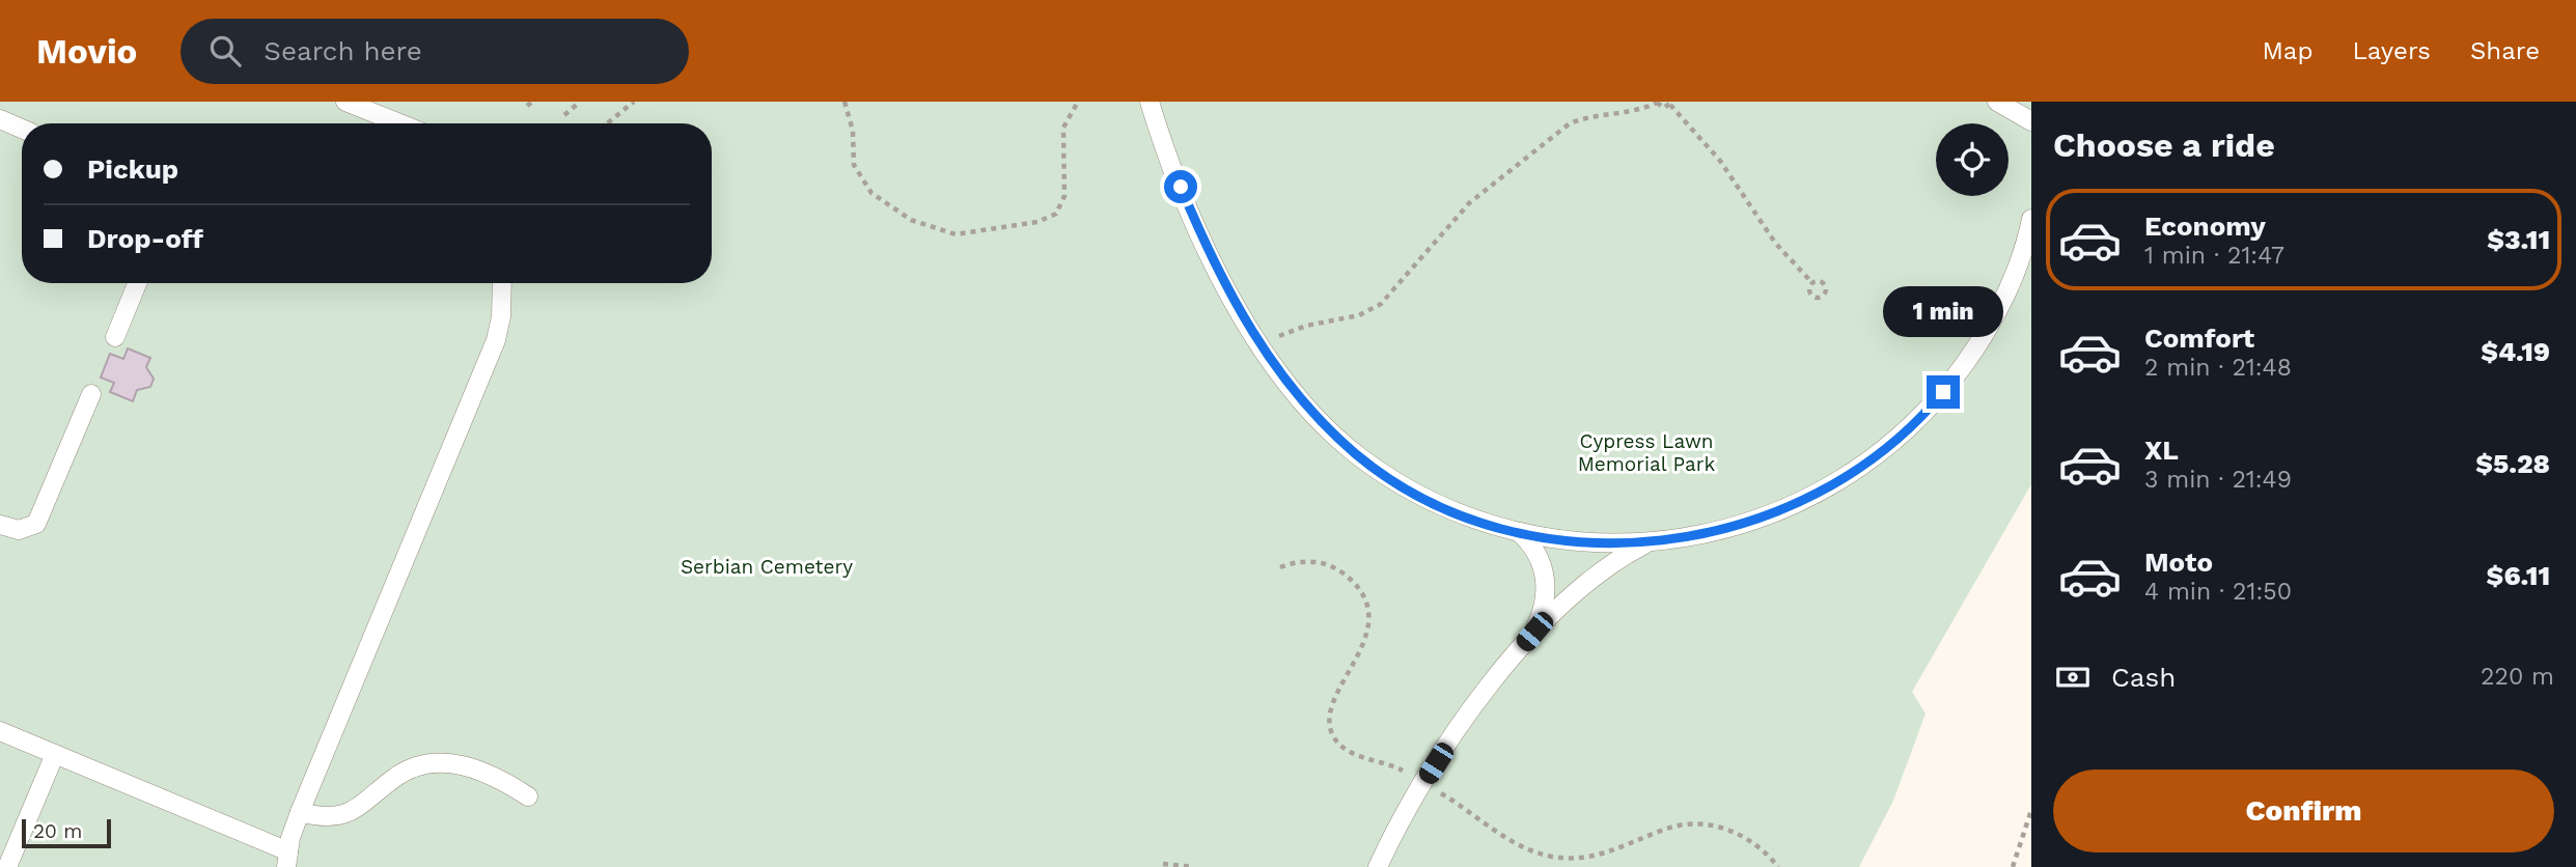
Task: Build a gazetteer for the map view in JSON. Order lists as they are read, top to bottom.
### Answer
{
  "parks": ["Cypress Lawn Memorial Park", "Serbian Cemetery"],
  "scale_bar": "20 m",
  "page": {
    "header": "Movio",
    "search": "Search here",
    "nav": ["Map", "Layers", "Share"],
    "heading": "Choose a ride",
    "banner": ["Pickup", "Drop-off"],
    "list": [
      {
        "name": "Economy",
        "note": "1 min · 21:47",
        "value": "$3.11"
      },
      {
        "name": "Comfort",
        "note": "2 min · 21:48",
        "value": "$4.19"
      },
      {
        "name": "XL",
        "note": "3 min · 21:49",
        "value": "$5.28"
      },
      {
        "name": "Moto",
        "note": "4 min · 21:50",
        "value": "$6.11"
      }
    ],
    "bubble": "1 min",
    "pay": ["Cash", "220 m"],
    "buttons": "Confirm",
    "scale": "20 m"
  }
}
